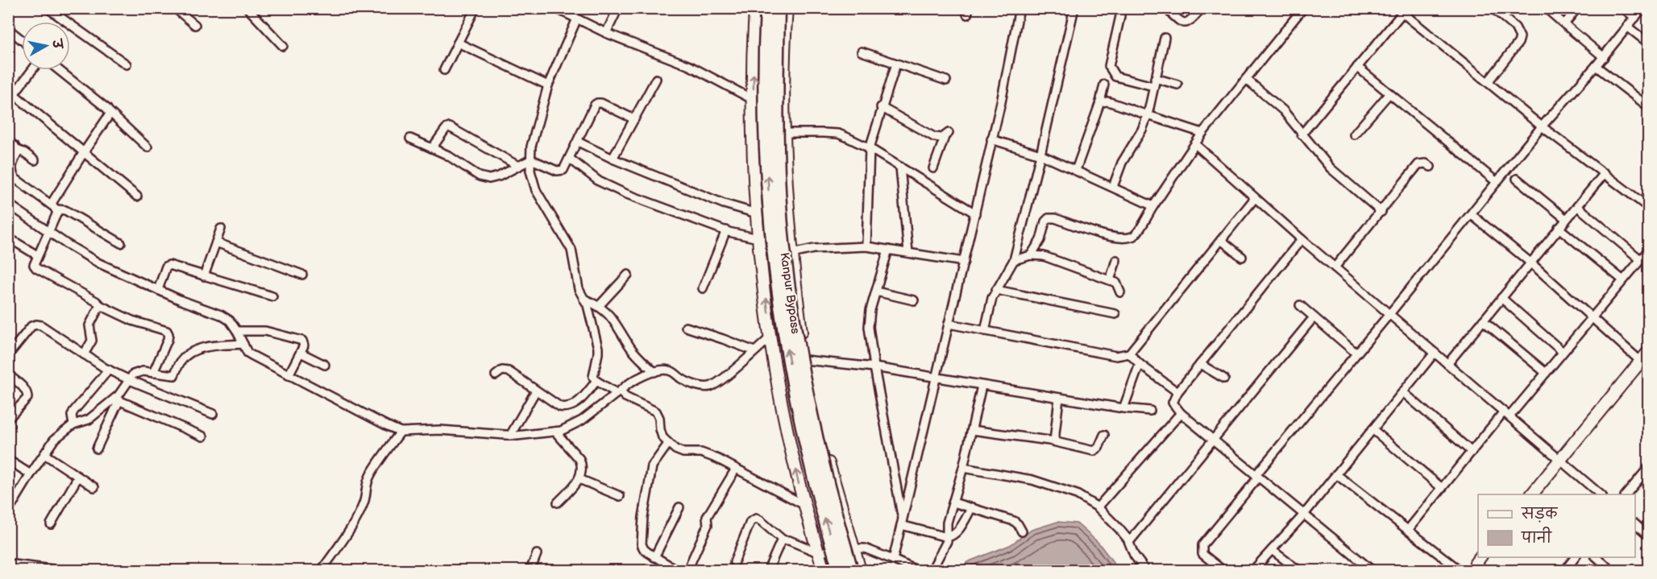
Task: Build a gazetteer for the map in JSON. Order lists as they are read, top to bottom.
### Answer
{
  "streets": {
    "highway": ["Kanpur Bypass"]
  },
  "legend": ["सड़क", "पानी"],
  "north": "right"
}
